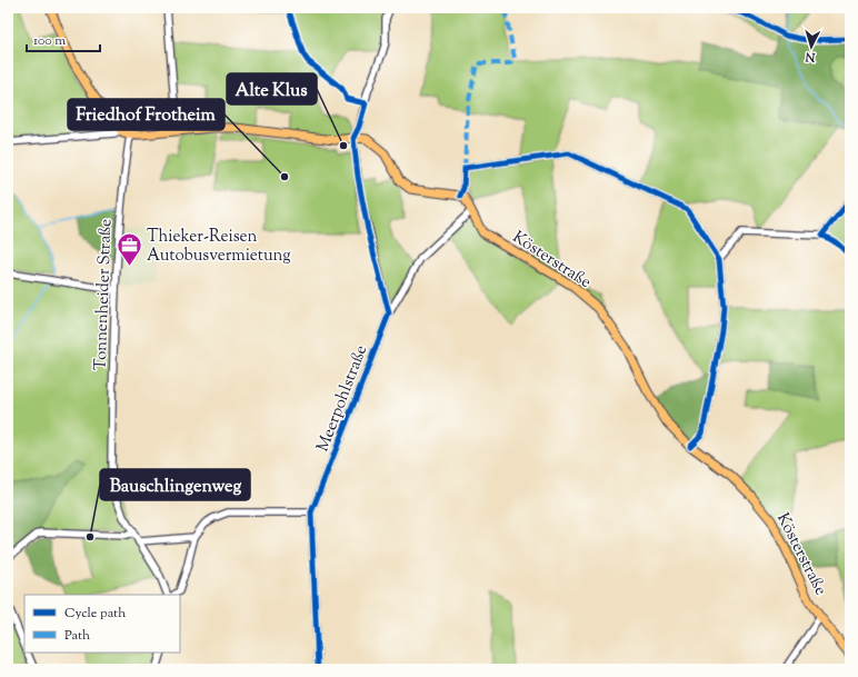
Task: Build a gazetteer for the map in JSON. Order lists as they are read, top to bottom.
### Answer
{
  "streets": {
    "main road": ["Kösterstraße"],
    "street": ["Tonnenheider Straße", "Meerpohlstraße"]
  },
  "crossings": [
    ["Kösterstraße", "Meerpohlstraße"]
  ],
  "places": {
    "other": ["Alte Klus", "Friedhof Frotheim", "Bauschlingenweg"],
    "office": ["Thieker-Reisen Autobusvermietung"]
  },
  "legend": ["Cycle path", "Path"],
  "scale_bar": "100 m",
  "north": "bottom"
}
